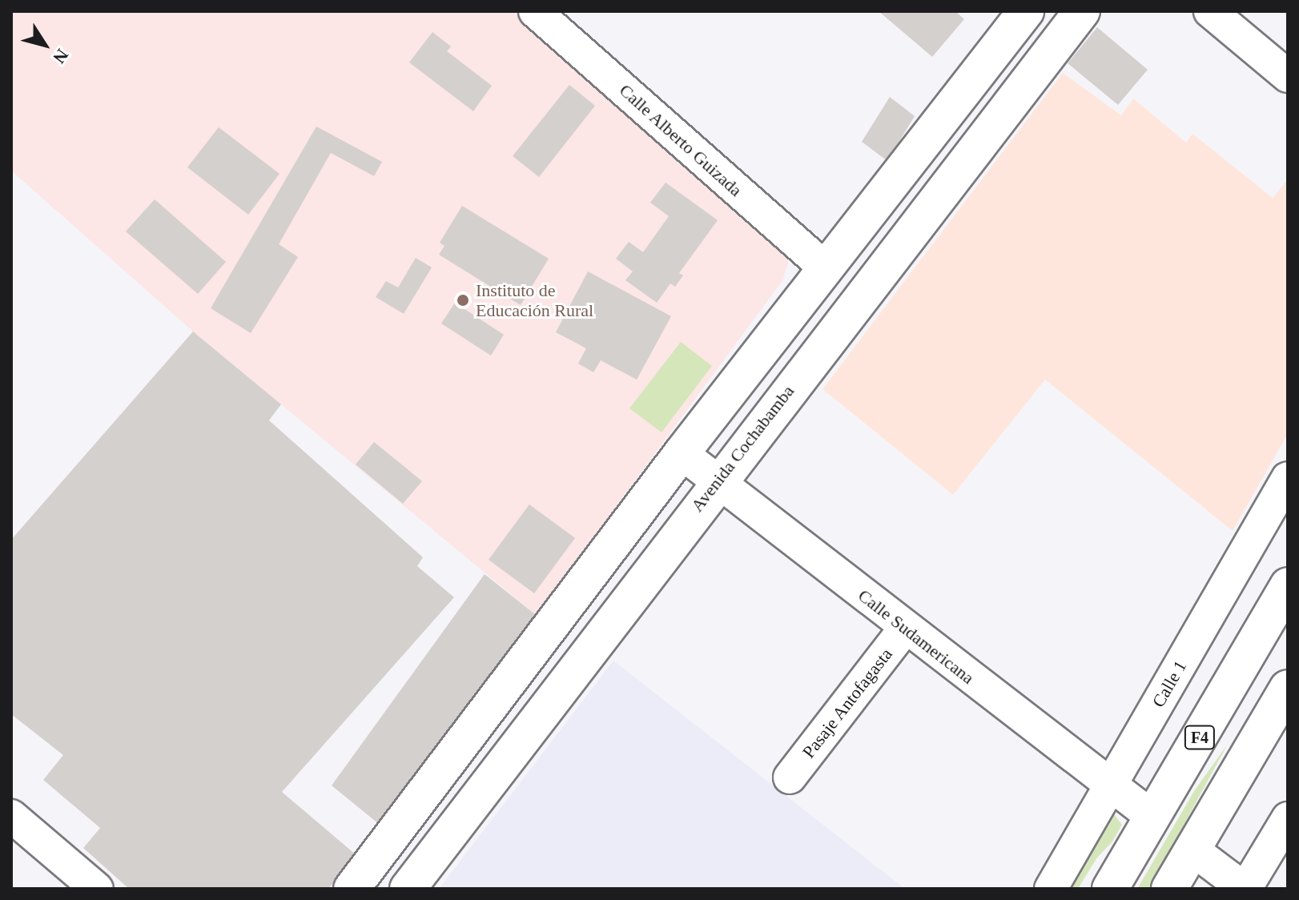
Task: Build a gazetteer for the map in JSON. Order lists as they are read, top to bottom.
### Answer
{
  "streets": {
    "main road": ["Avenida Cochabamba", "F4"],
    "street": [
      "Calle Alberto Guizada",
      "Calle Sudamericana",
      "Calle 1",
      "Pasaje Antofagasta"
    ]
  },
  "crossings": [
    ["Avenida Cochabamba", "Calle Sudamericana"],
    ["Calle Sudamericana", "Calle 1"],
    ["Calle Sudamericana", "Pasaje Antofagasta"],
    ["Calle Sudamericana", "F4"]
  ],
  "places": ["Instituto de Educación Rural"],
  "north": "bottom right"
}
